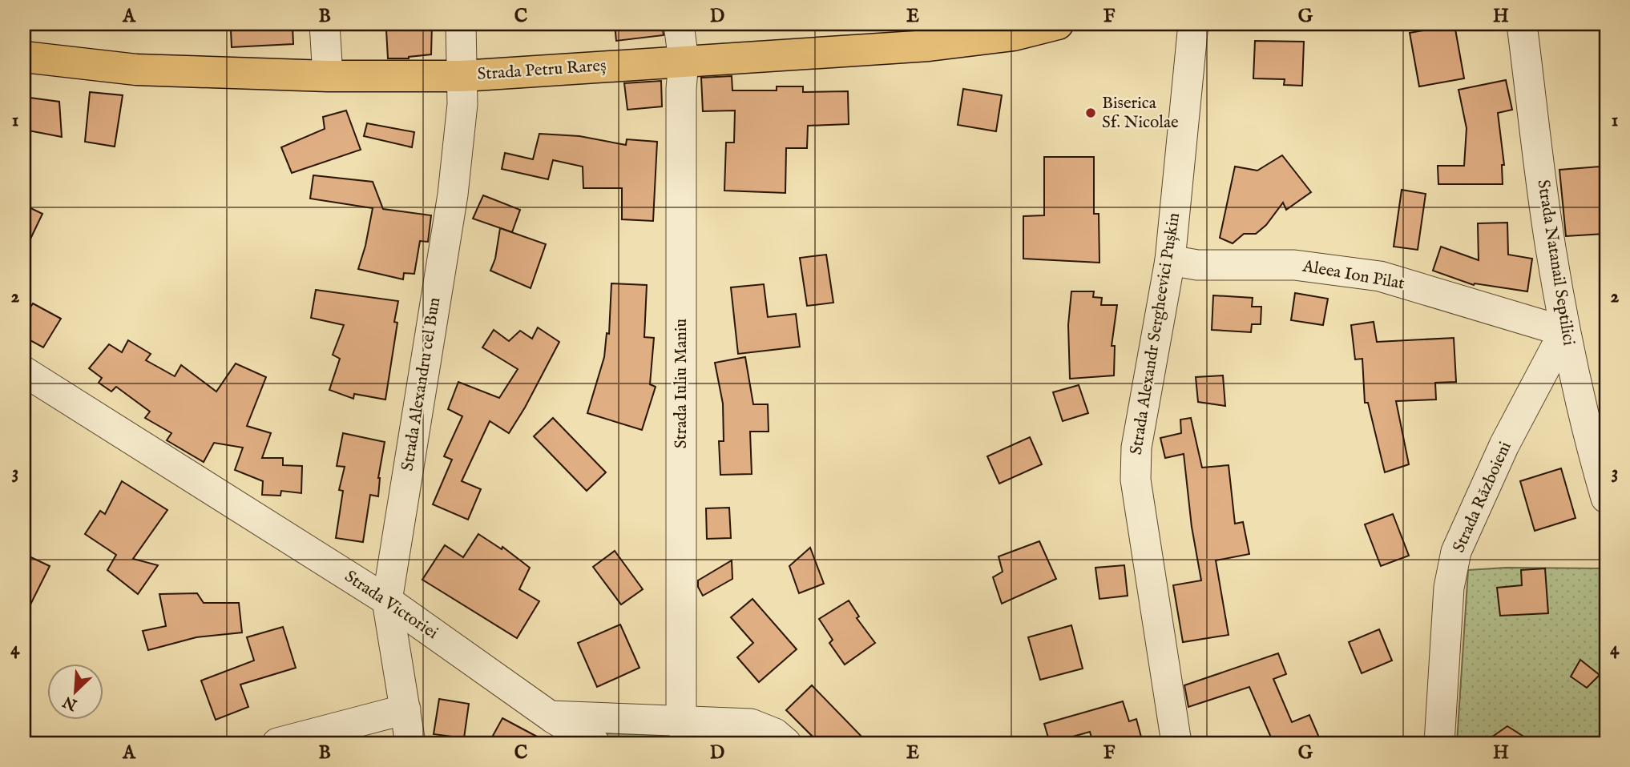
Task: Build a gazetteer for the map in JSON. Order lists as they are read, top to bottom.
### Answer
{
  "streets": {
    "main road": ["Strada Petru Rareș"],
    "street": [
      "Strada Natanail Septilici",
      "Aleea Ion Pilat",
      "Strada Alexandr Sergheevici Pușkin",
      "Strada Iuliu Maniu",
      "Strada Alexandru cel Bun",
      "Strada Războieni",
      "Strada Victoriei"
    ]
  },
  "crossings": [
    ["Strada Petru Rareș", "Strada Iuliu Maniu"],
    ["Strada Petru Rareș", "Strada Alexandru cel Bun"],
    ["Strada Natanail Septilici", "Aleea Ion Pilat"],
    ["Strada Natanail Septilici", "Strada Războieni"],
    ["Aleea Ion Pilat", "Strada Alexandr Sergheevici Pușkin"],
    ["Aleea Ion Pilat", "Strada Războieni"],
    ["Strada Alexandru cel Bun", "Strada Victoriei"]
  ],
  "places": ["Biserica Sf. Nicolae"],
  "north": "bottom left",
  "grid": {
    "columns": [
      "A",
      "B",
      "C",
      "D",
      "E",
      "F",
      "G",
      "H"
    ],
    "rows": [
      "1",
      "2",
      "3",
      "4"
    ]
  }
}
